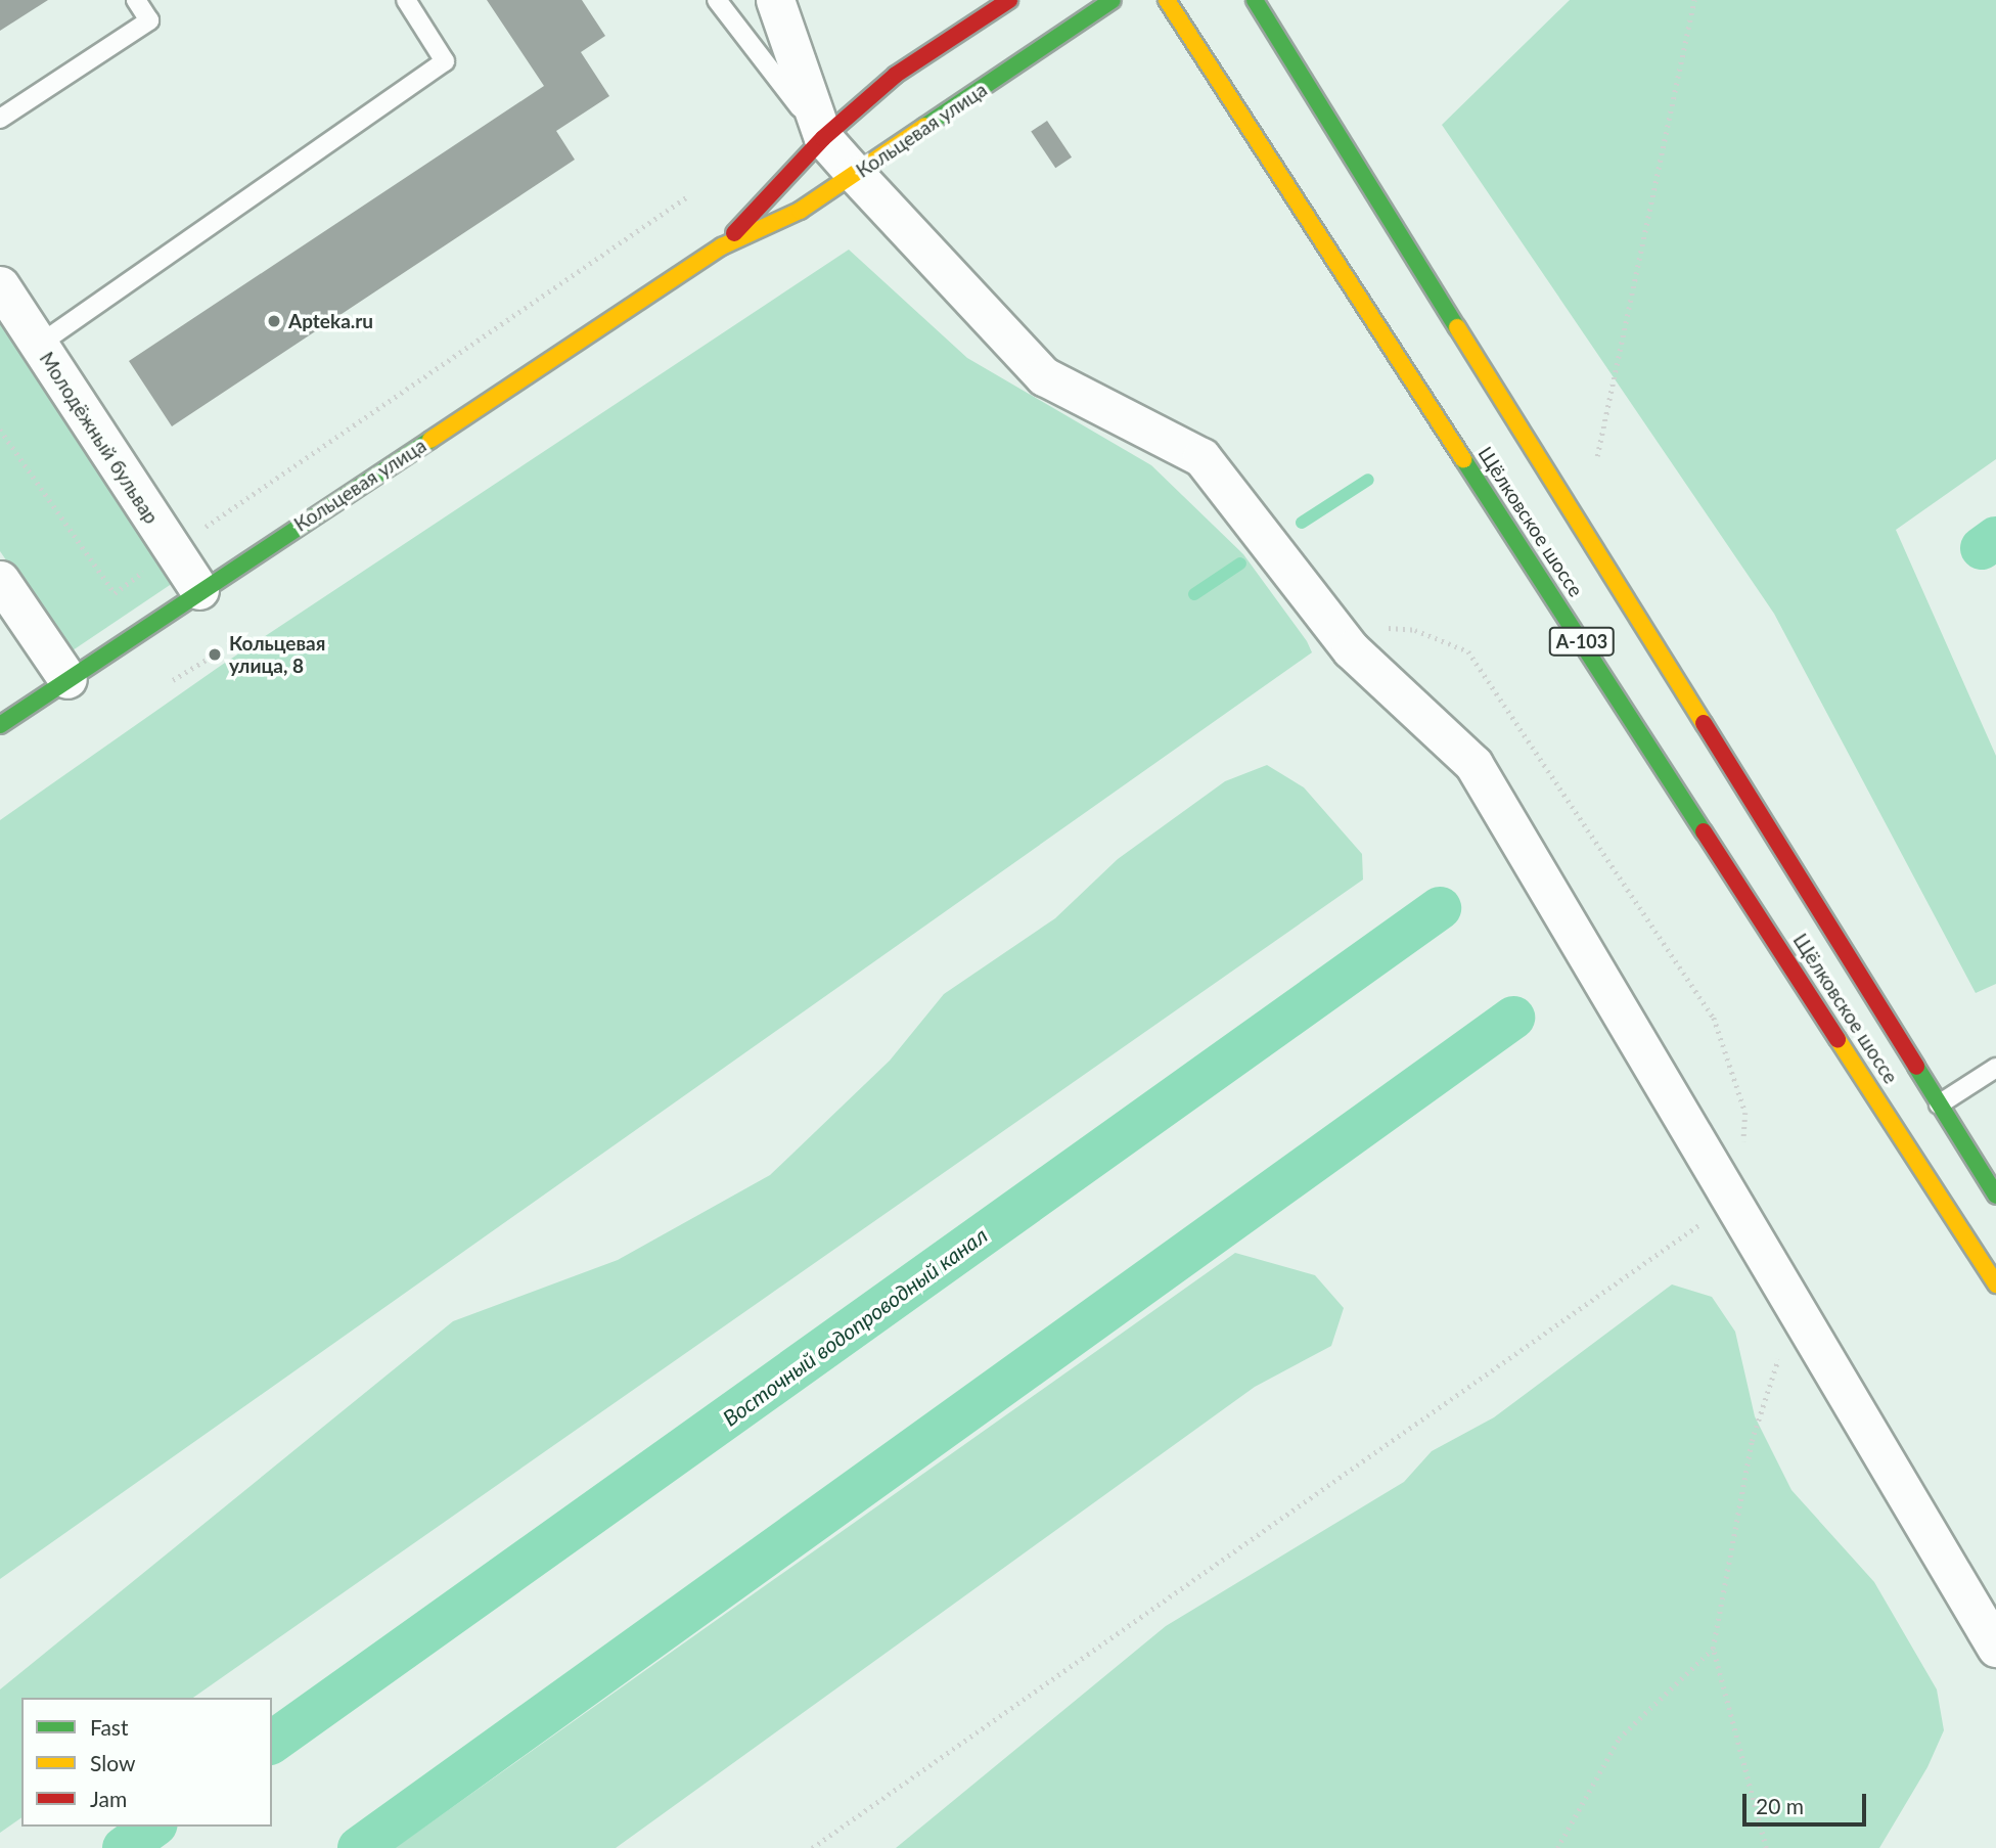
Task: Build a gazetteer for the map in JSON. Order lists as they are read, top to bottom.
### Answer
{
  "streets": {
    "main road": ["Кольцевая улица", "Щёлковское шоссе", "А-103"],
    "street": ["Молодёжный бульвар"]
  },
  "crossings": [
    ["Кольцевая улица", "Молодёжный бульвар"]
  ],
  "water": ["Восточный водопроводный канал"],
  "places": ["Apteka.ru", "Кольцевая улица, 8"],
  "legend": ["Fast", "Slow", "Jam"],
  "scale_bar": "20 m"
}
